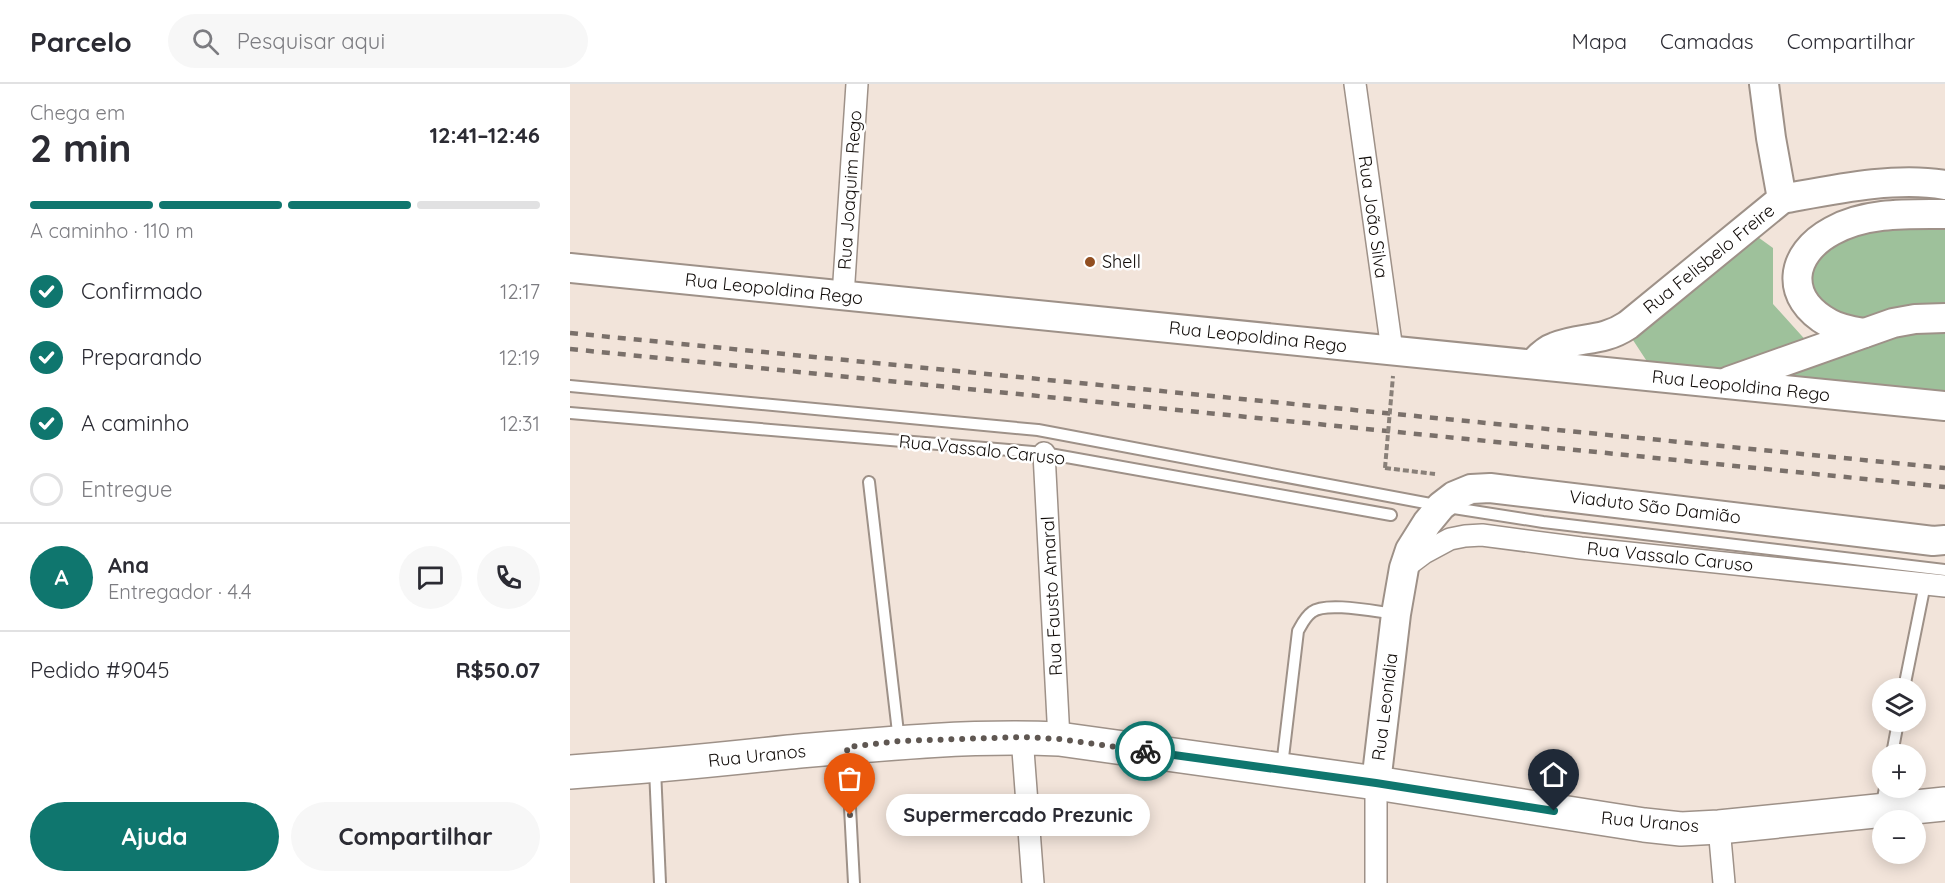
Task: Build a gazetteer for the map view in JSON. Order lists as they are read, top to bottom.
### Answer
{
  "streets": {
    "main road": [
      "Rua Felisbelo Freire",
      "Rua Leopoldina Rego",
      "Viaduto São Damião",
      "Rua Leonídia",
      "Rua Uranos"
    ],
    "street": [
      "Rua Joaquim Rego",
      "Rua João Silva",
      "Rua Vassalo Caruso",
      "Rua Fausto Amaral"
    ]
  },
  "crossings": [
    ["Rua Joaquim Rego", "Rua Leopoldina Rego"],
    ["Rua João Silva", "Rua Leopoldina Rego"],
    ["Rua Felisbelo Freire", "Rua Leopoldina Rego"],
    ["Rua Vassalo Caruso", "Viaduto São Damião"],
    ["Rua Vassalo Caruso", "Rua Fausto Amaral"],
    ["Rua Vassalo Caruso", "Rua Leonídia"],
    ["Viaduto São Damião", "Rua Leonídia"],
    ["Rua Fausto Amaral", "Rua Uranos"],
    ["Rua Leonídia", "Rua Uranos"]
  ],
  "places": ["Shell", "Supermercado Prezunic"],
  "page": {
    "header": "Parcelo",
    "search": "Pesquisar aqui",
    "nav": ["Mapa", "Camadas", "Compartilhar"],
    "heading": ["2 min", "Chega em", "12:41–12:46"],
    "panel": [
      "Ana",
      "Entregador · 4.4",
      "Pedido #9045",
      "R$50.07"
    ],
    "bar": "A caminho · 110 m",
    "list": [
      ["Confirmado", "12:17"],
      ["Preparando", "12:19"],
      ["A caminho", "12:31"],
      "Entregue"
    ],
    "round": "A",
    "map_buttons": ["+", "−"],
    "buttons": ["Ajuda", "Compartilhar"],
    "bubble": "Supermercado Prezunic"
  }
}
